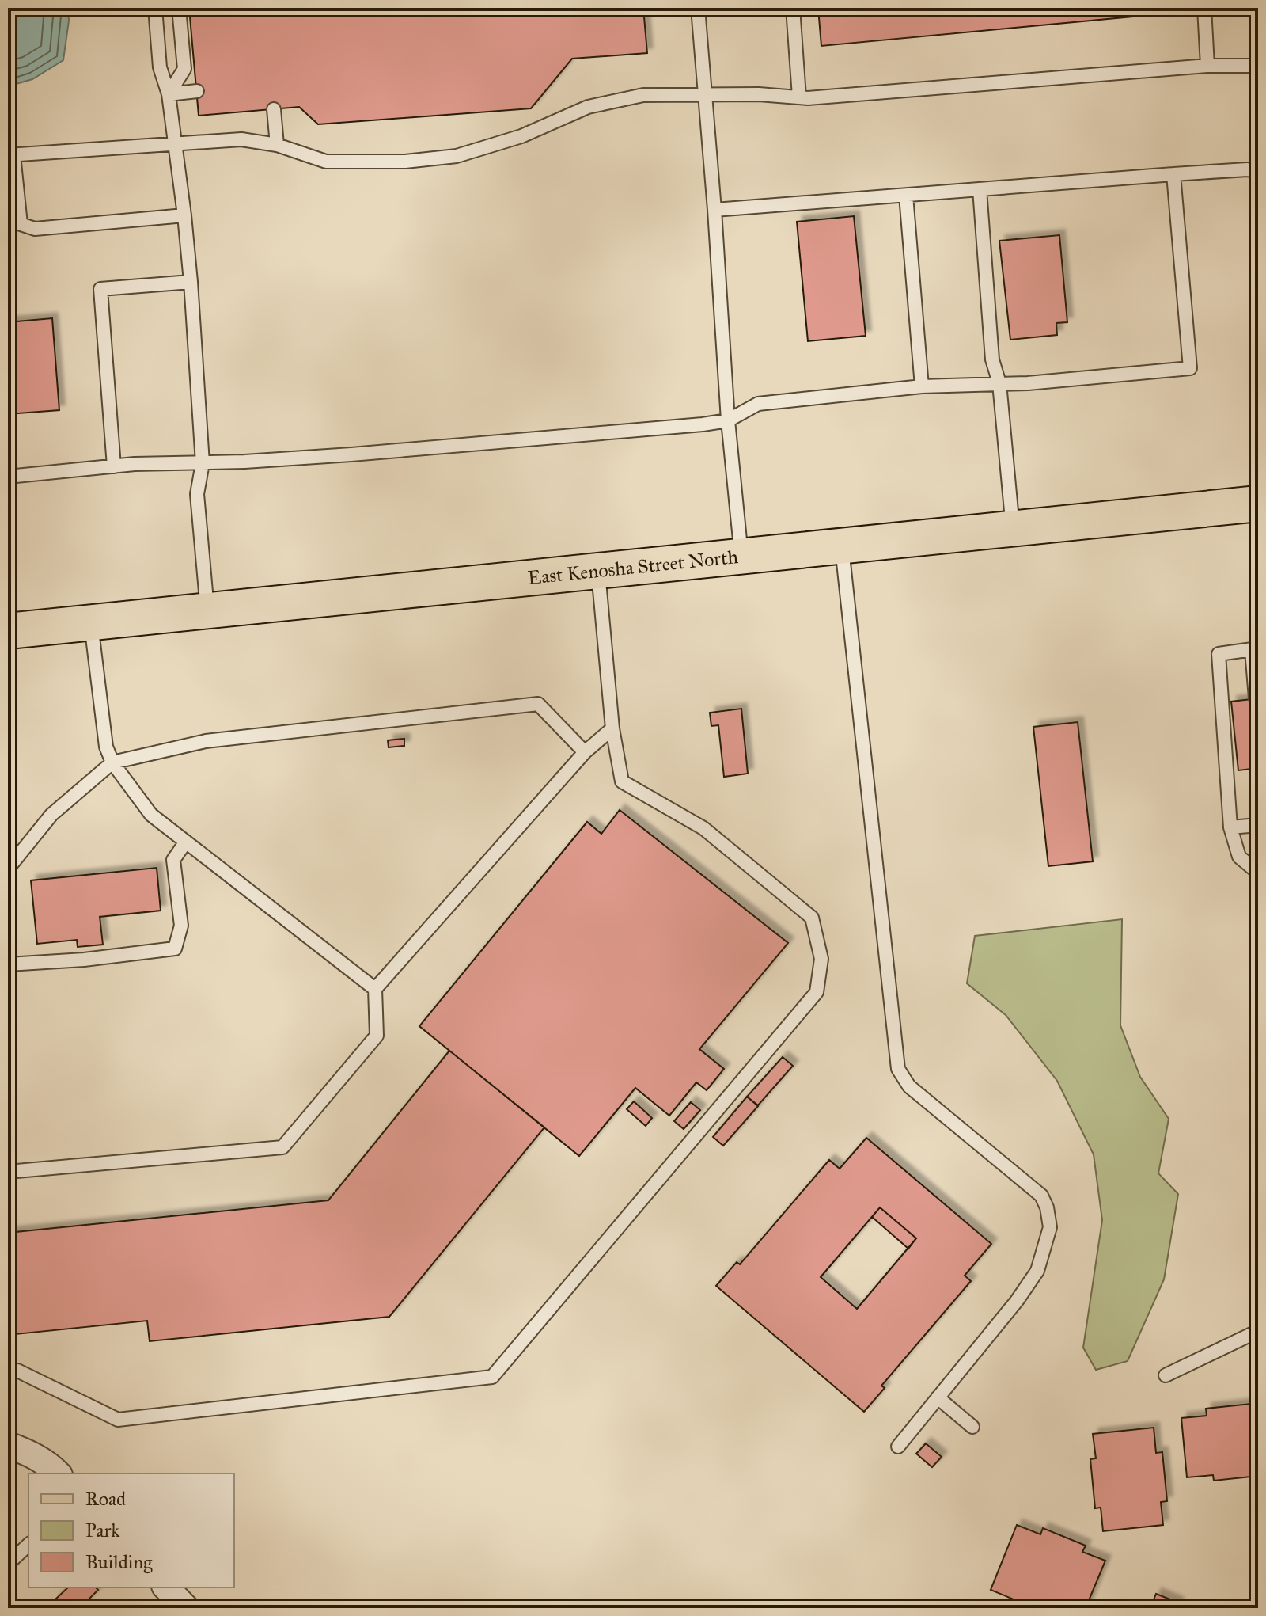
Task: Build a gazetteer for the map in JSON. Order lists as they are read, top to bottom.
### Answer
{
  "streets": {
    "main road": ["East Kenosha Street North"]
  },
  "legend": ["Road", "Park", "Building"]
}
